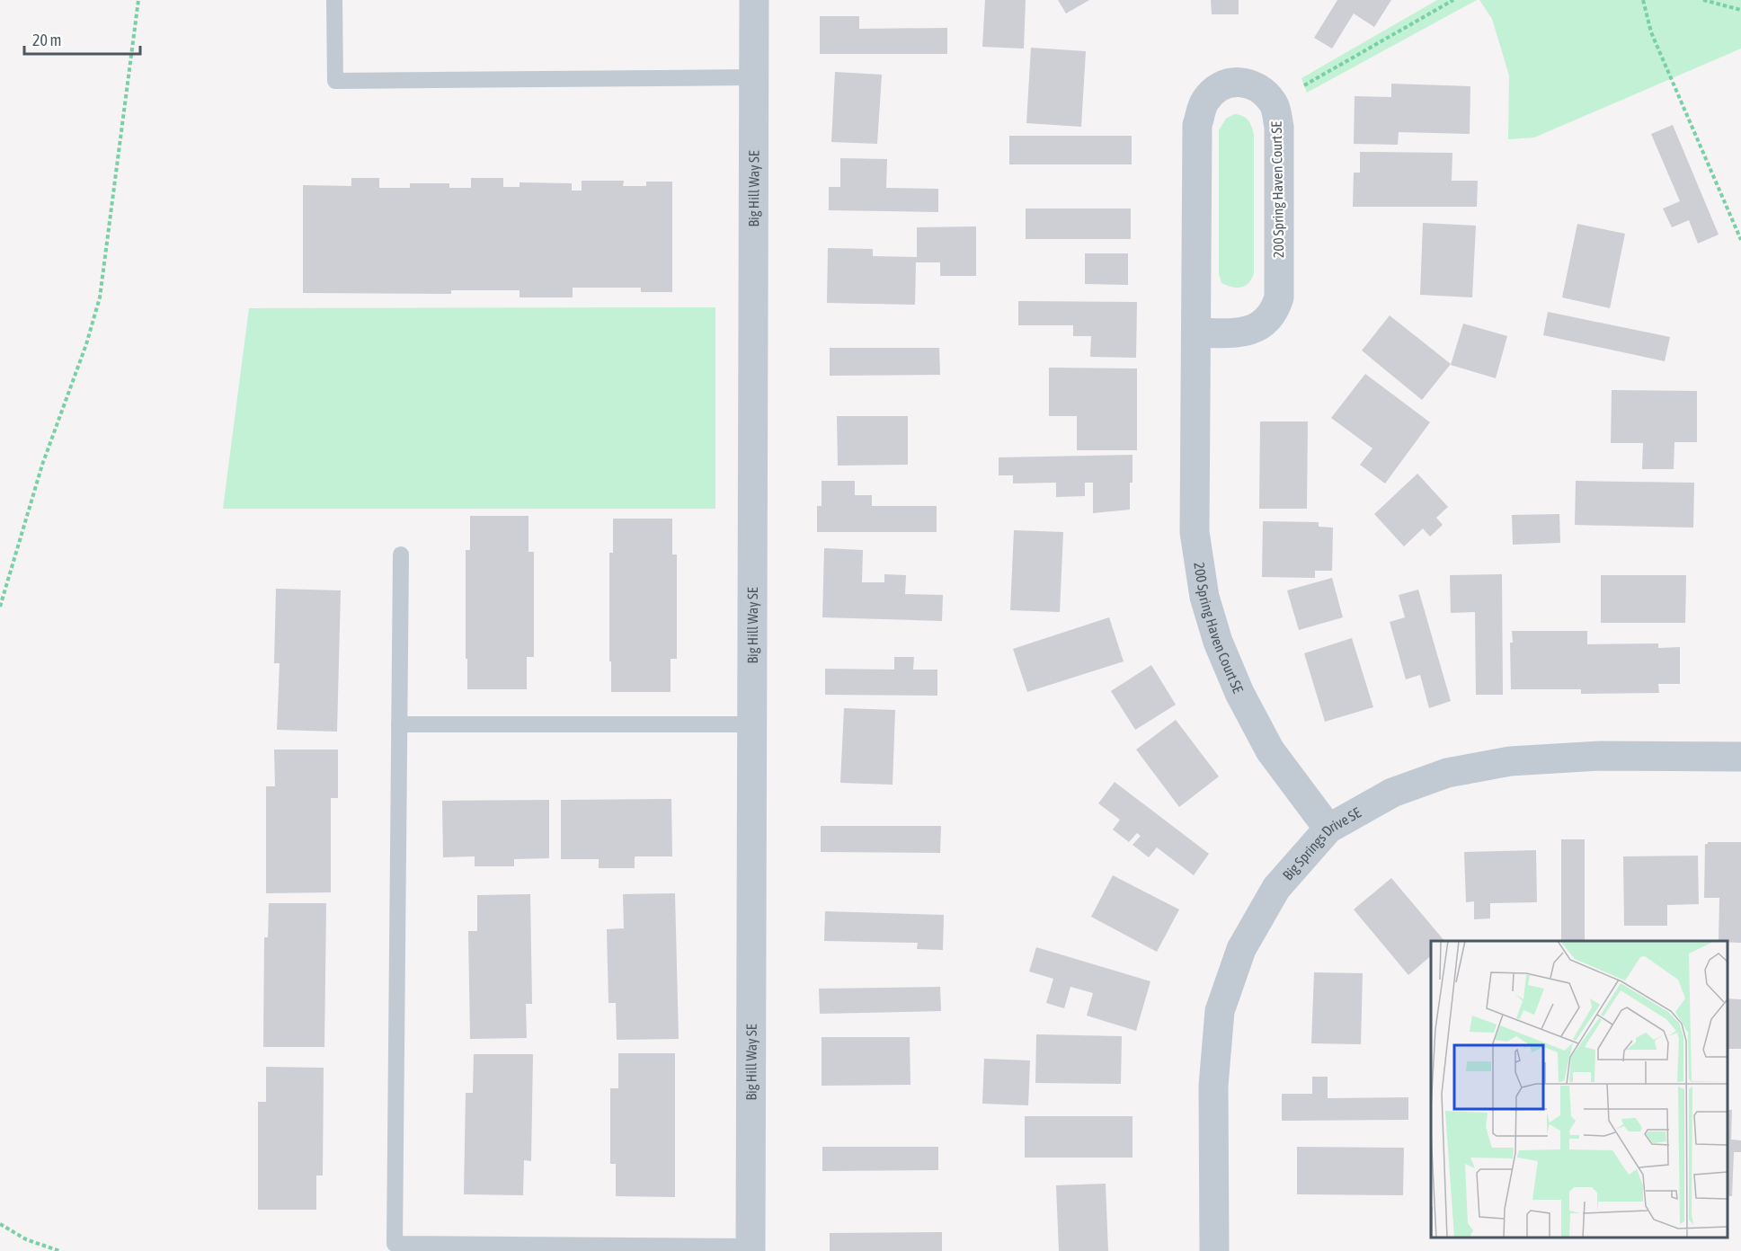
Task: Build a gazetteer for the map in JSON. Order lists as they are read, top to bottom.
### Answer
{
  "streets": {
    "street": ["Big Hill Way SE", "200 Spring Haven Court SE", "Big Springs Drive SE"]
  },
  "crossings": [
    ["200 Spring Haven Court SE", "Big Springs Drive SE"]
  ],
  "scale_bar": "20 m"
}
